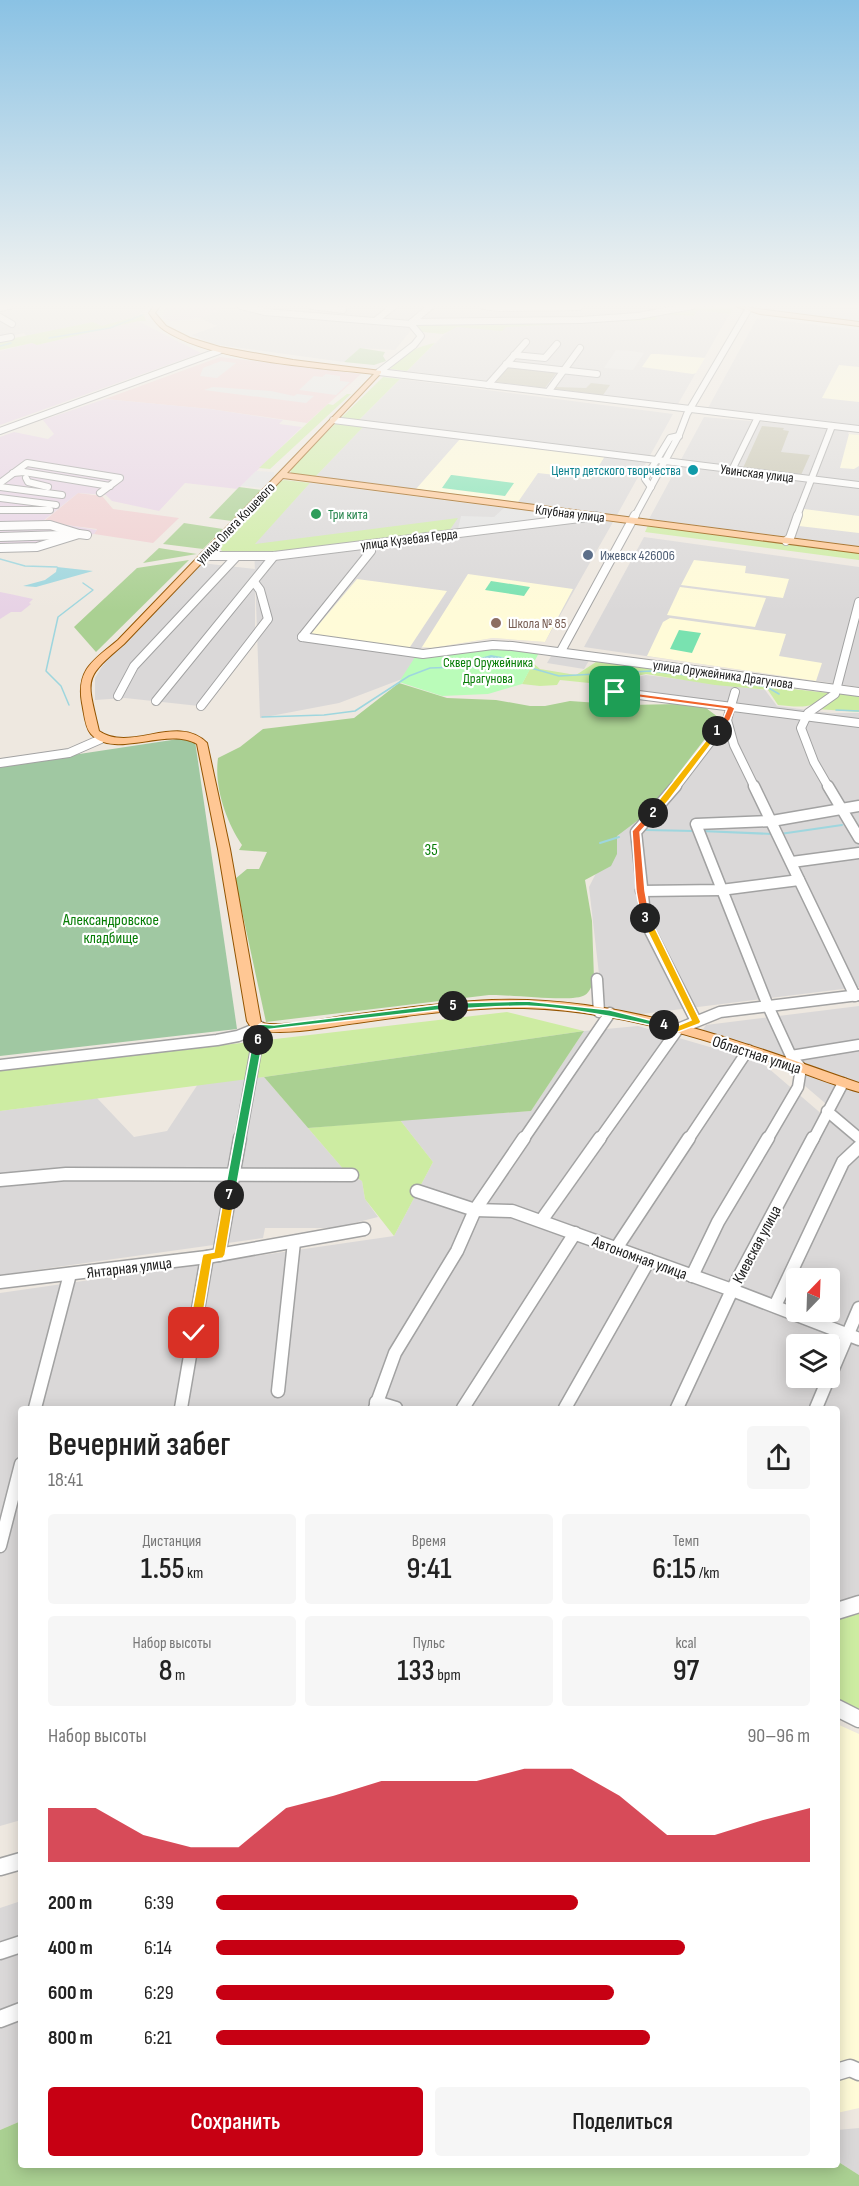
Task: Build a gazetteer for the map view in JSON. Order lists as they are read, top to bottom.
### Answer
{
  "streets": {
    "main road": ["Клубная улица", "улица Олега Кошевого", "Областная улица"],
    "street": [
      "Увинская улица",
      "улица Кузебая Герда",
      "улица Оружейника Драгунова",
      "Киевская улица",
      "Автономная улица",
      "Янтарная улица"
    ]
  },
  "crossings": [
    ["Увинская улица", "улица Олега Кошевого"],
    ["Клубная улица", "улица Олега Кошевого"],
    ["Клубная улица", "улица Кузебая Герда"],
    ["улица Олега Кошевого", "улица Кузебая Герда"],
    ["улица Кузебая Герда", "улица Оружейника Драгунова"],
    ["Областная улица", "Киевская улица"],
    ["Киевская улица", "Автономная улица"]
  ],
  "parks": ["Сквер Оружейника Драгунова", "35", "Александровское кладбище"],
  "places": [
    "Центр детского творчества",
    "Три кита",
    "Ижевск 426006",
    "Школа № 85"
  ],
  "north": "top right",
  "page": {
    "pins": [
      "1",
      "2",
      "3",
      "5",
      "4",
      "6",
      "7"
    ],
    "heading": ["Вечерний забег", "18:41"],
    "stats": [
      ["Дистанция", "1.55 km"],
      ["Время", "9:41"],
      ["Темп", "6:15 /km"],
      ["Набор высоты", "8 m"],
      ["Пульс", "133 bpm"],
      ["kcal", "97"]
    ],
    "chart": ["Набор высоты", "90–96 m"],
    "list": [
      {
        "name": "200 m",
        "note": "6:39"
      },
      {
        "name": "400 m",
        "note": "6:14"
      },
      {
        "name": "600 m",
        "note": "6:29"
      },
      {
        "name": "800 m",
        "note": "6:21"
      }
    ],
    "buttons": ["Сохранить", "Поделиться"]
  }
}
